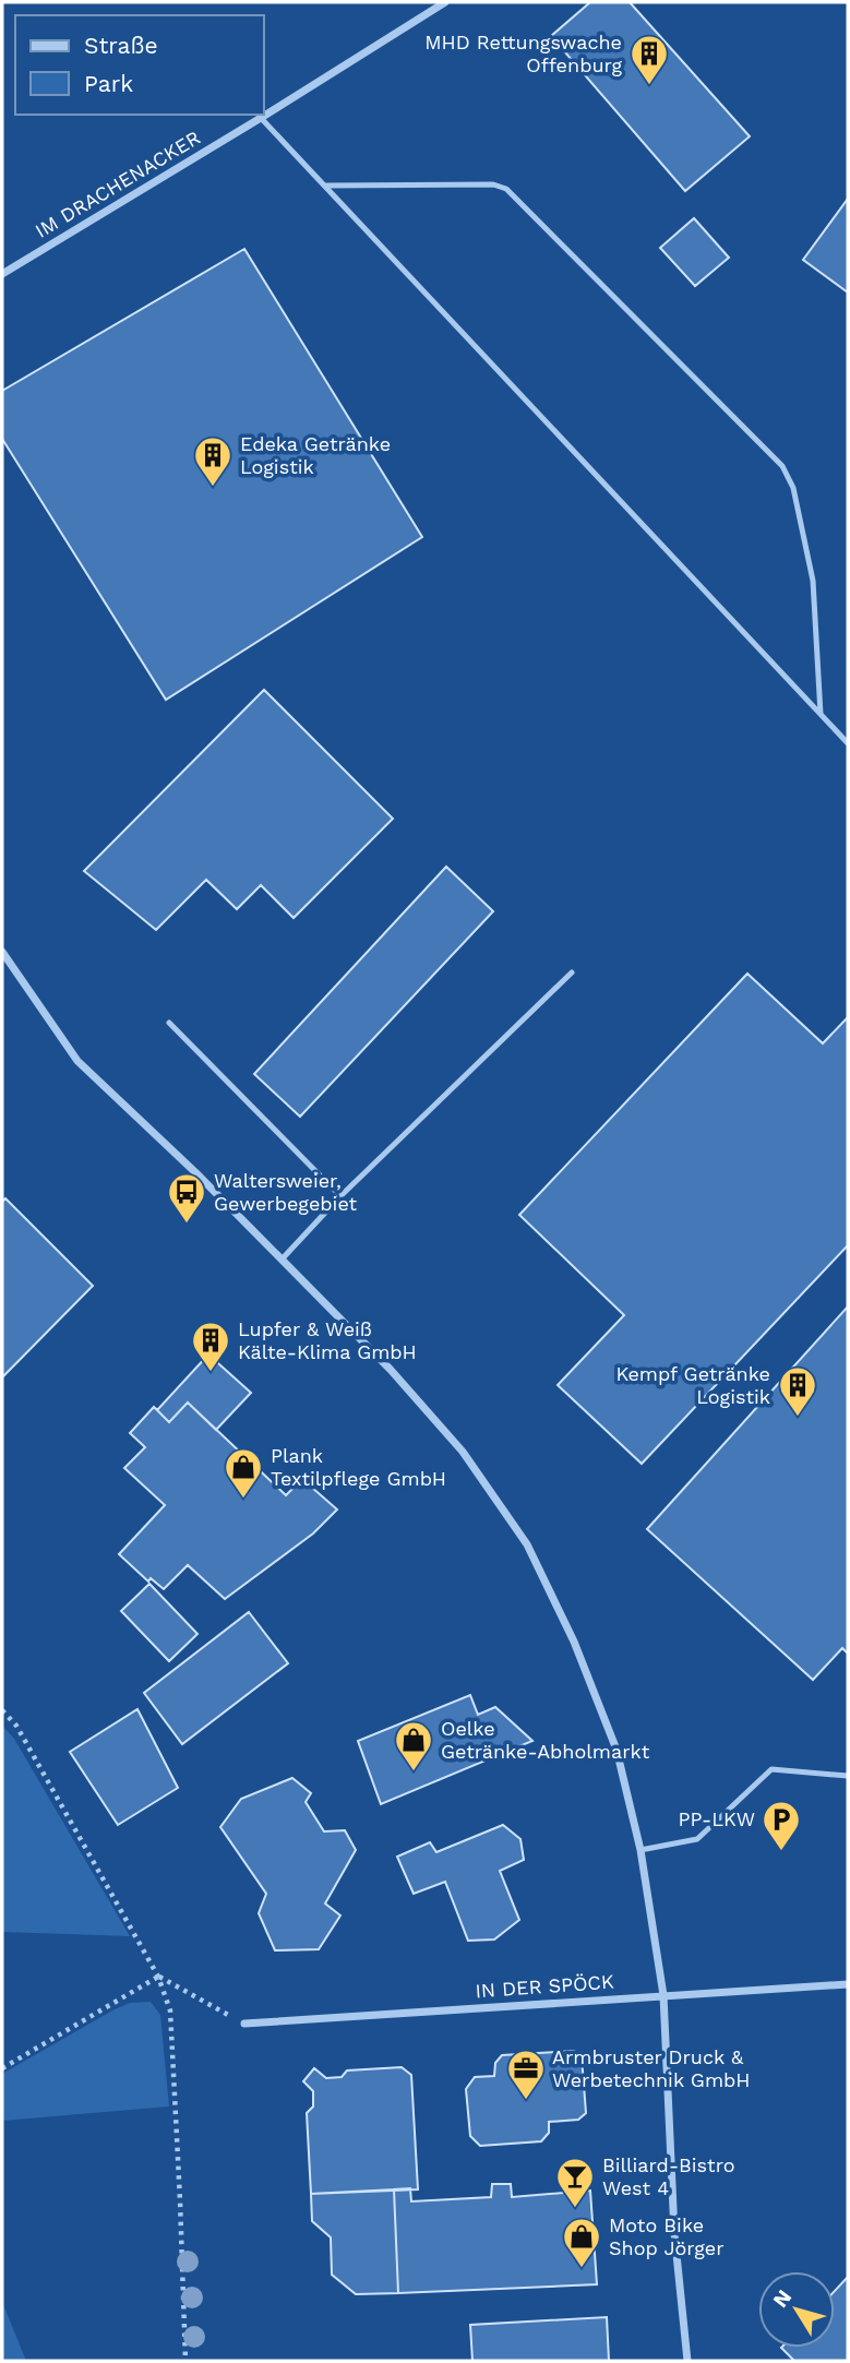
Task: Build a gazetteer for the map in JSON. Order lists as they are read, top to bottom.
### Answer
{
  "streets": {
    "street": ["IM DRACHENACKER", "IN DER SPÖCK"]
  },
  "places": {
    "building": [
      "MHD Rettungswache Offenburg",
      "Edeka Getränke Logistik",
      "Lupfer & Weiß Kälte-Klima GmbH",
      "Kempf Getränke Logistik"
    ],
    "bus stop": ["Waltersweier, Gewerbegebiet"],
    "shop": ["Plank Textilpflege GmbH", "Oelke Getränke-Abholmarkt", "Moto Bike Shop Jörger"],
    "parking": ["PP-LKW"],
    "office": ["Armbruster Druck & Werbetechnik GmbH"],
    "bar": ["Billiard-Bistro West 4"]
  },
  "legend": ["Straße", "Park"],
  "north": "top left"
}
